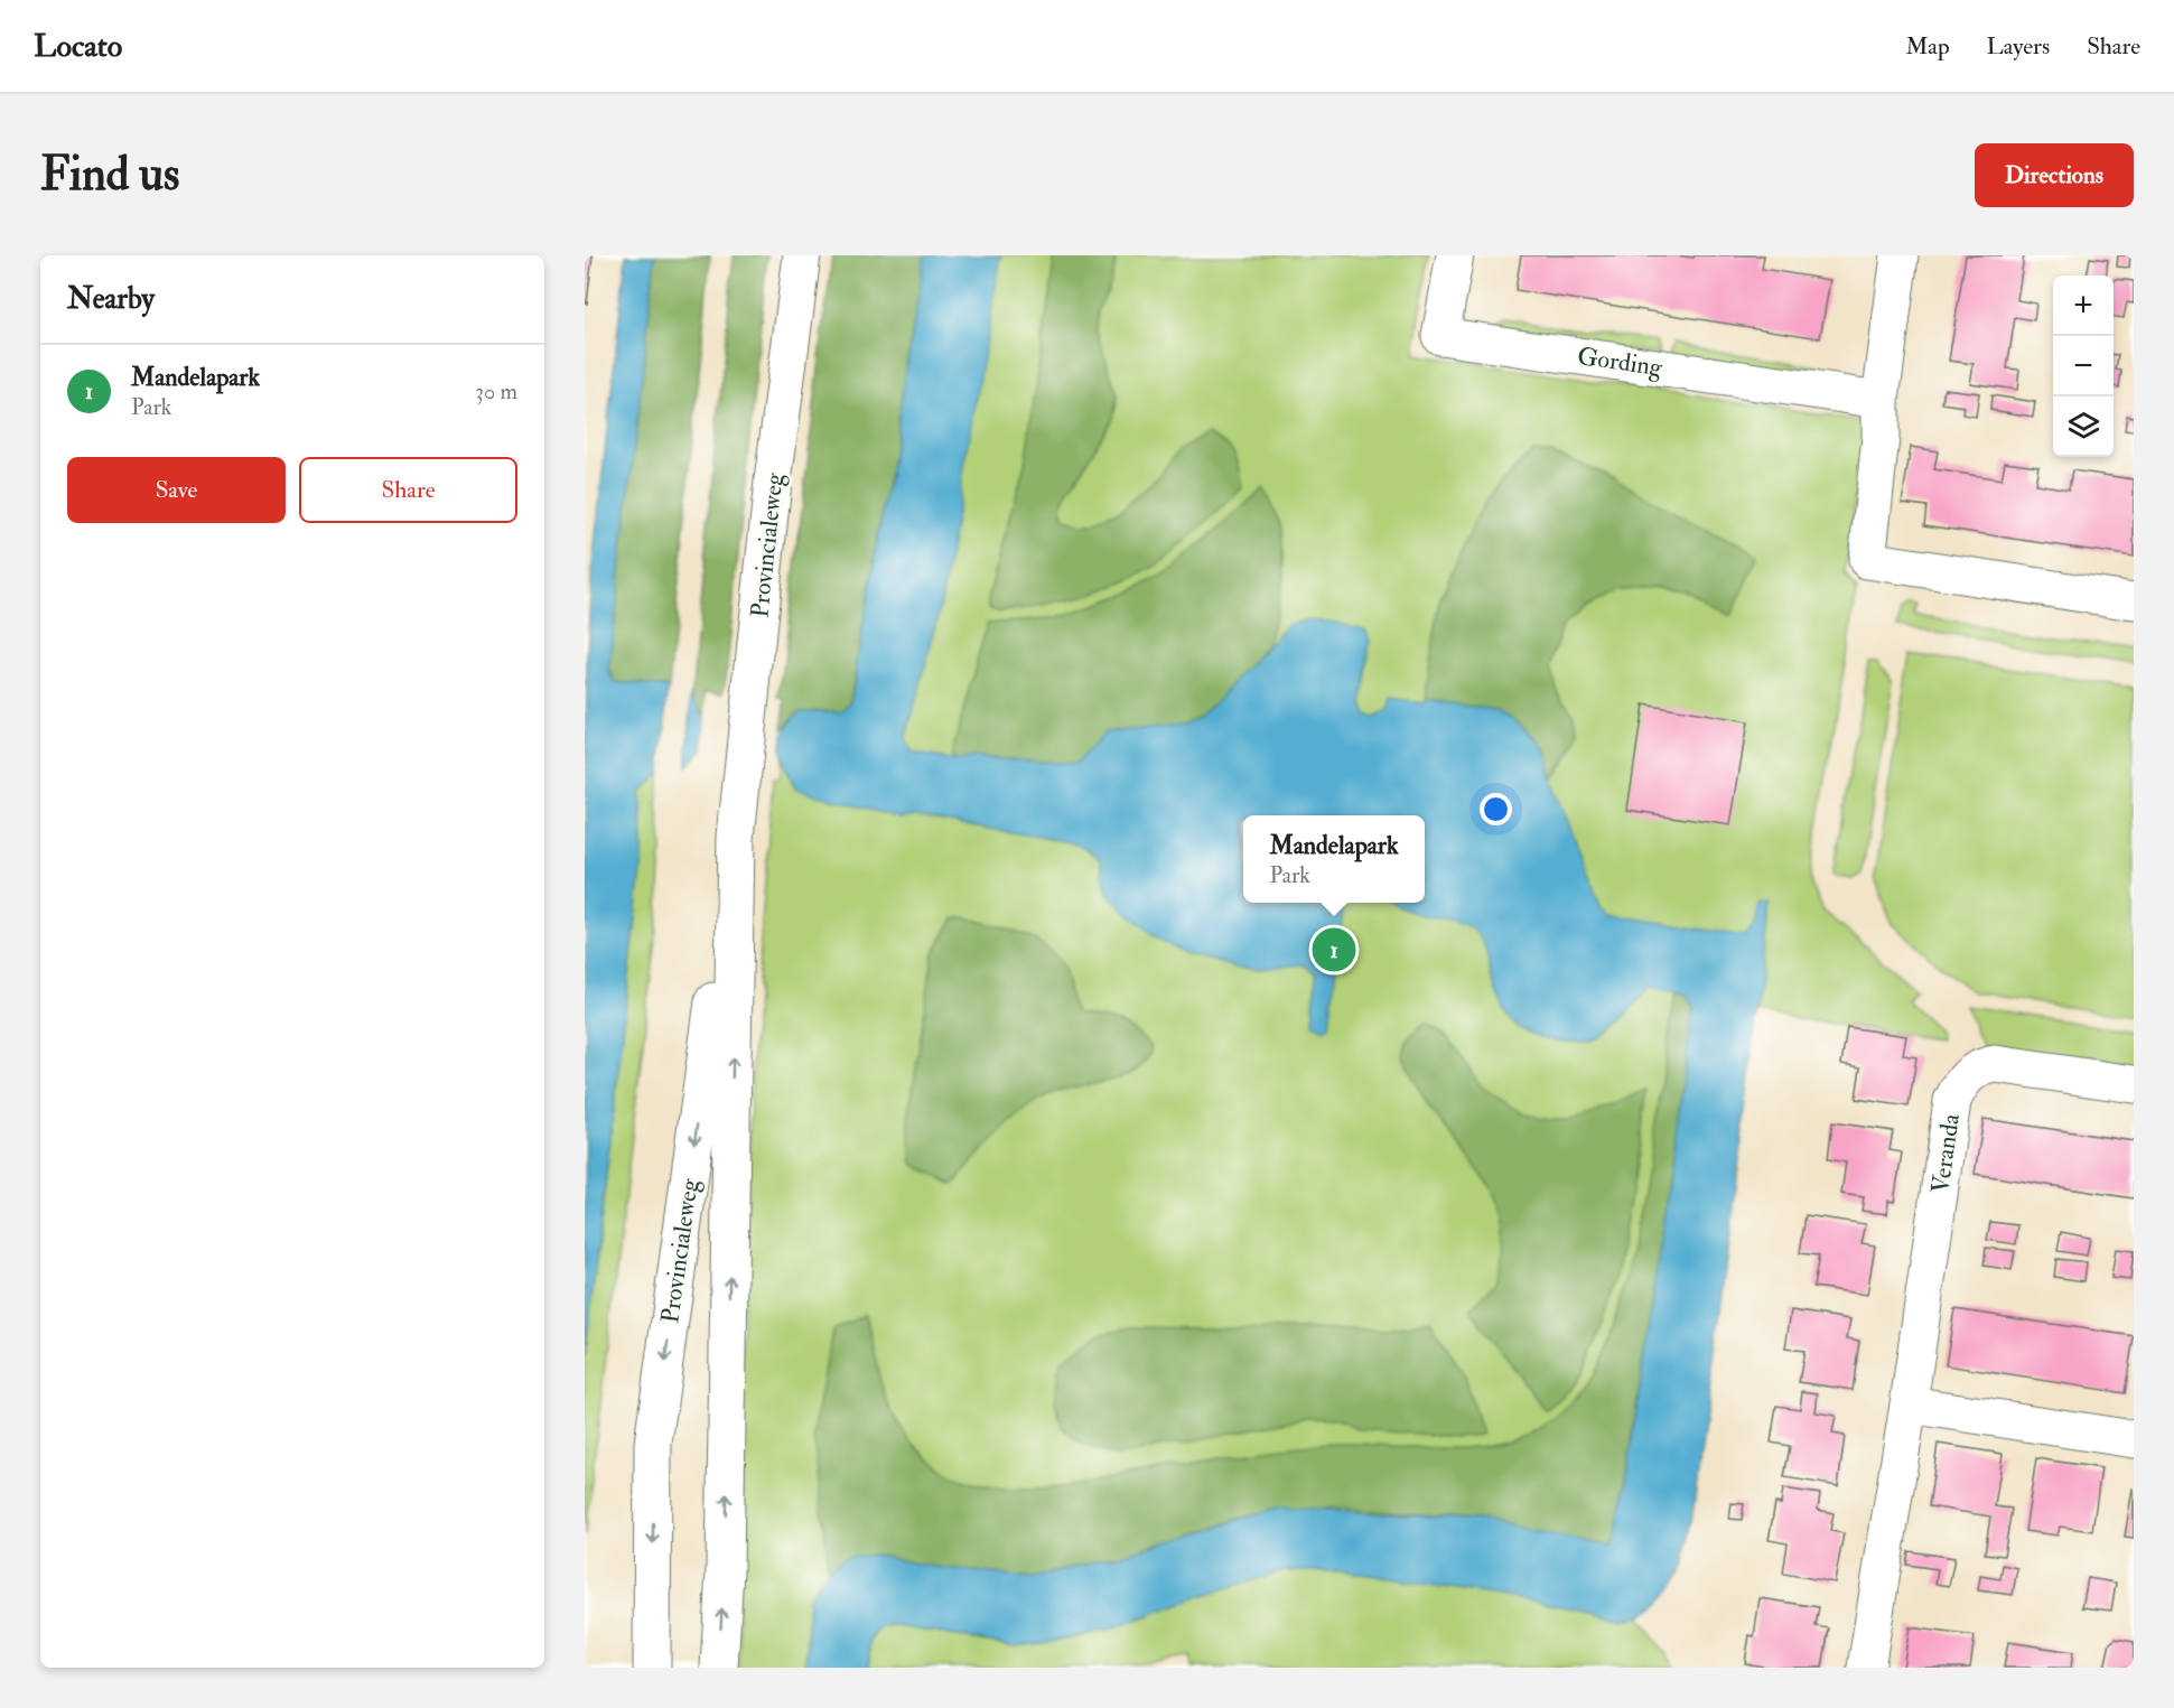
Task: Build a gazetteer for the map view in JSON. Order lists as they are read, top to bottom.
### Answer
{
  "streets": {
    "main road": ["Gording", "Provincialeweg", "Veranda"]
  },
  "page": {
    "header": "Locato",
    "nav": ["Map", "Layers", "Share"],
    "buttons": [
      "Directions",
      ["Save", "Share"]
    ],
    "title": "Find us",
    "heading": "Nearby",
    "map_buttons": ["+", "−"],
    "list": [
      {
        "mark": "1",
        "name": "Mandelapark",
        "note": "Park",
        "value": "30 m"
      }
    ],
    "popup": ["Mandelapark", "Park"],
    "pins": "1"
  }
}
